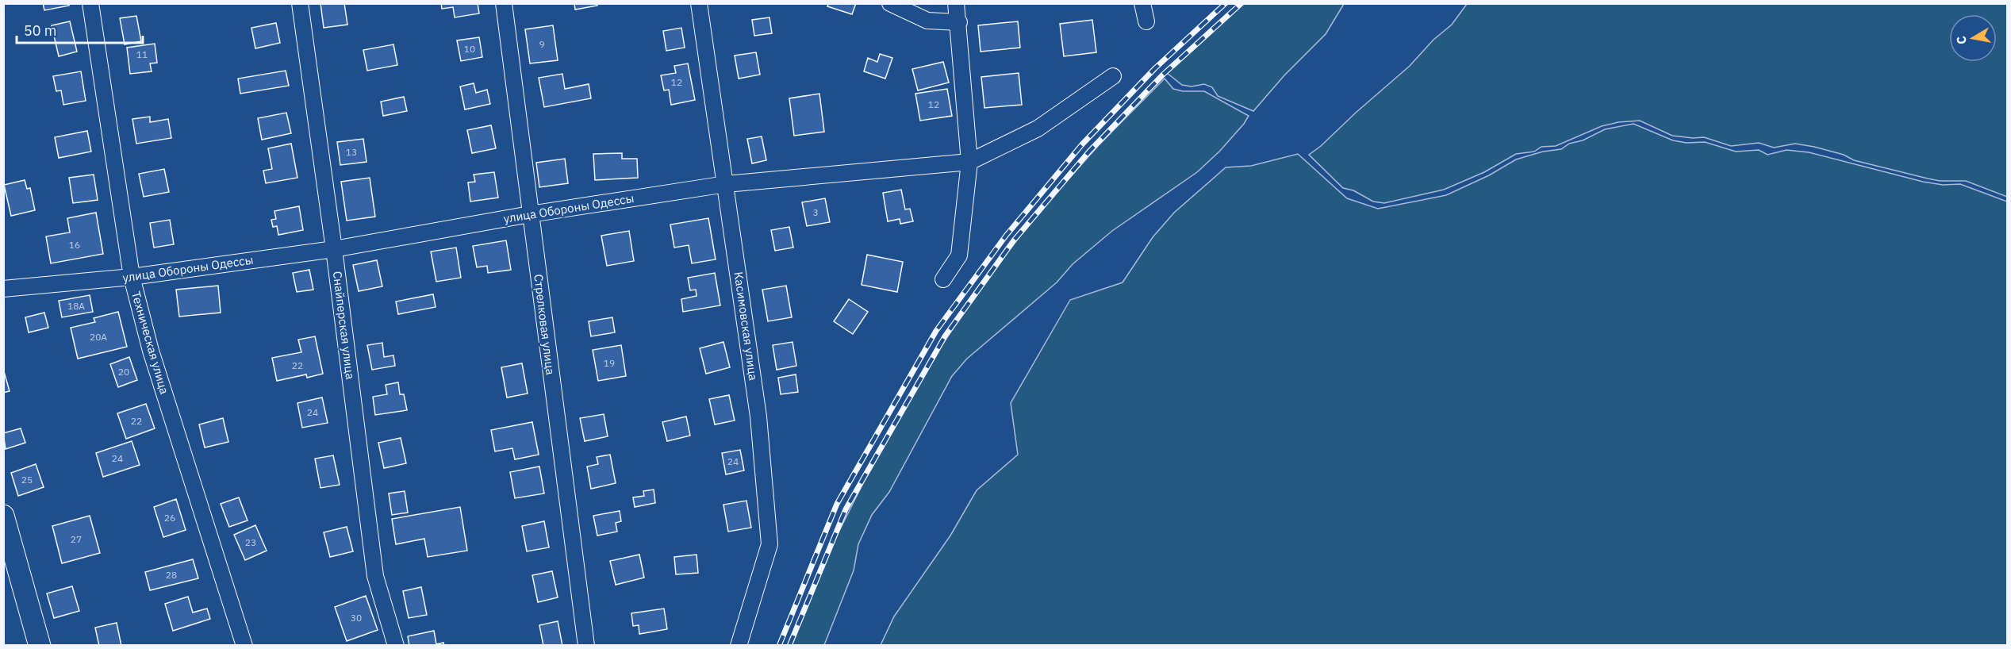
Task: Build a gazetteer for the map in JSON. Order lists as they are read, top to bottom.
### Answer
{
  "streets": {
    "street": [
      "улица Обороны Одессы",
      "Стрелковая улица",
      "Снайперская улица",
      "Касимовская улица",
      "Техническая улица"
    ]
  },
  "crossings": [
    ["улица Обороны Одессы", "Стрелковая улица"],
    ["улица Обороны Одессы", "Снайперская улица"],
    ["улица Обороны Одессы", "Касимовская улица"],
    ["улица Обороны Одессы", "Техническая улица"]
  ],
  "house_numbers": [
    "9",
    "10",
    "11",
    "12",
    "12",
    "13",
    "3",
    "16",
    "18А",
    "20А",
    "19",
    "22",
    "20",
    "24",
    "22",
    "24",
    "24",
    "25",
    "26",
    "27",
    "23",
    "28",
    "30"
  ],
  "scale_bar": "50 m",
  "north": "left"
}
